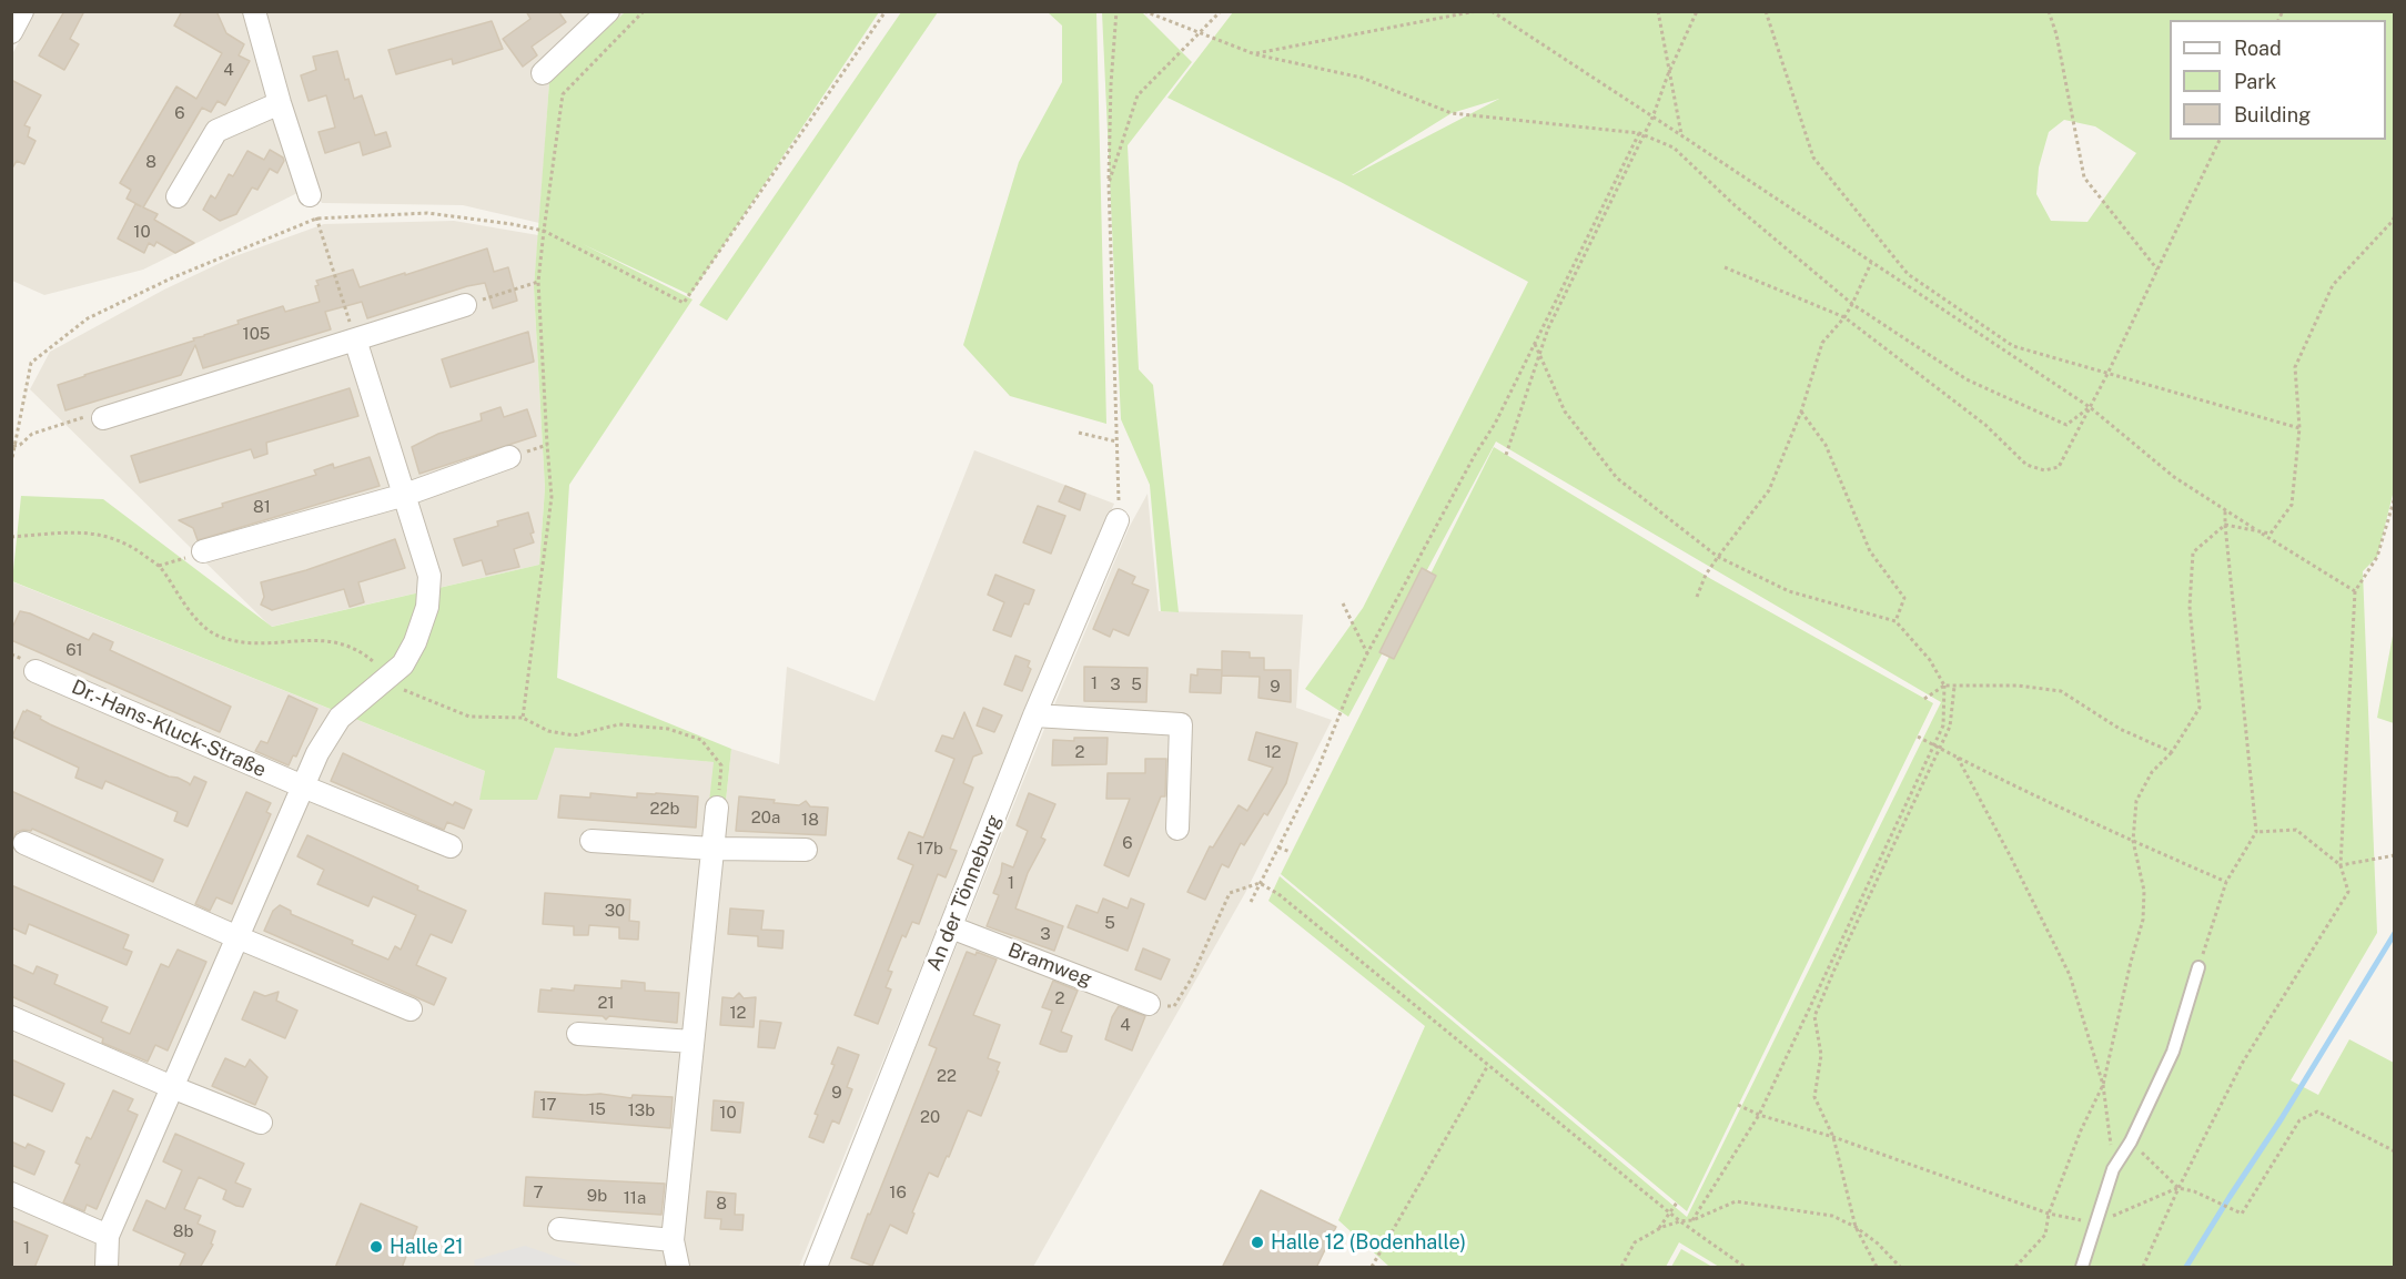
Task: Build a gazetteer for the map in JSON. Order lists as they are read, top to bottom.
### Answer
{
  "streets": {
    "street": ["Dr.-Hans-Kluck-Straße", "An der Tönneburg", "Bramweg"]
  },
  "crossings": [
    ["An der Tönneburg", "Bramweg"]
  ],
  "places": ["Halle 12 (Bodenhalle)", "Halle 21"],
  "house_numbers": [
    "4",
    "6",
    "8",
    "10",
    "105",
    "81",
    "61",
    "1",
    "3",
    "5",
    "9",
    "2",
    "12",
    "22b",
    "20a",
    "18",
    "6",
    "17b",
    "1",
    "30",
    "5",
    "3",
    "2",
    "21",
    "12",
    "4",
    "22",
    "9",
    "17",
    "15",
    "13b",
    "10",
    "20",
    "7",
    "16",
    "9b",
    "11a",
    "8",
    "8b",
    "1"
  ],
  "legend": ["Road", "Park", "Building"]
}
